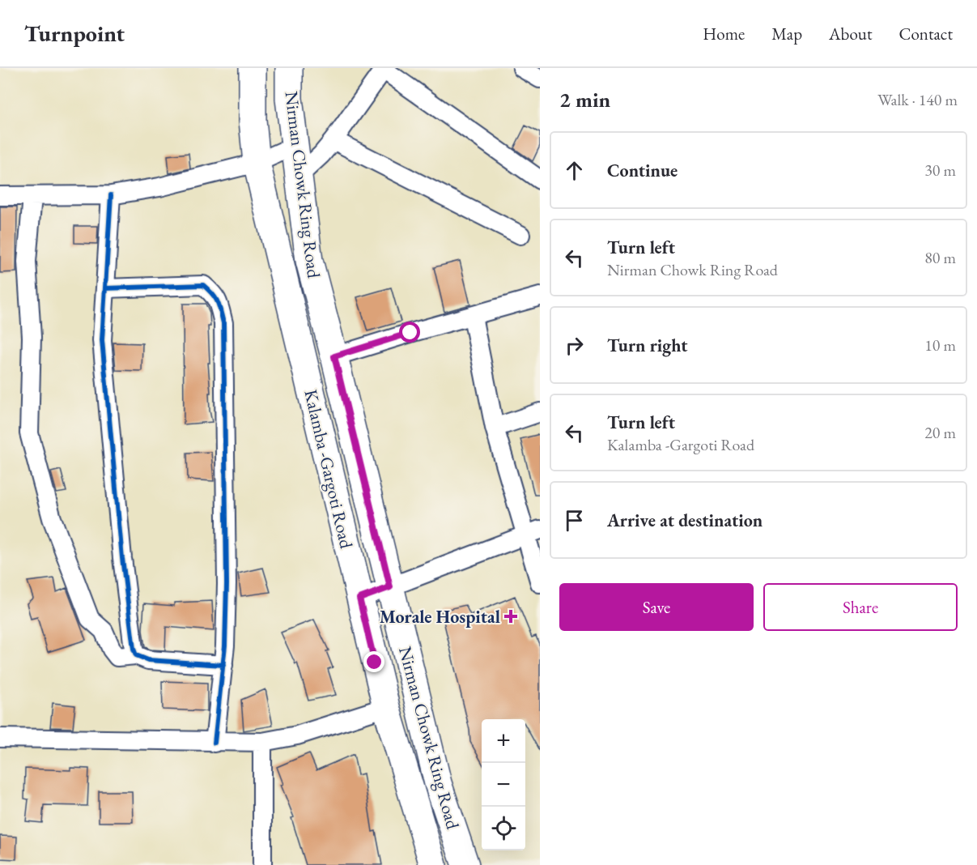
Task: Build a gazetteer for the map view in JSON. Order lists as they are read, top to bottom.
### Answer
{
  "streets": {
    "main road": ["Nirman Chowk Ring Road", "Kalamba -Gargoti Road"]
  },
  "places": {
    "health": ["Morale Hospital"]
  },
  "page": {
    "header": "Turnpoint",
    "nav": [
      "Home",
      "Map",
      "About",
      "Contact"
    ],
    "heading": ["2 min", "Walk · 140 m"],
    "list": [
      ["Continue", "30 m"],
      ["Turn left", "Nirman Chowk Ring Road", "80 m"],
      ["Turn right", "10 m"],
      ["Turn left", "Kalamba -Gargoti Road", "20 m"],
      "Arrive at destination"
    ],
    "buttons": ["Save", "Share"],
    "map_buttons": ["+", "−"]
  }
}
